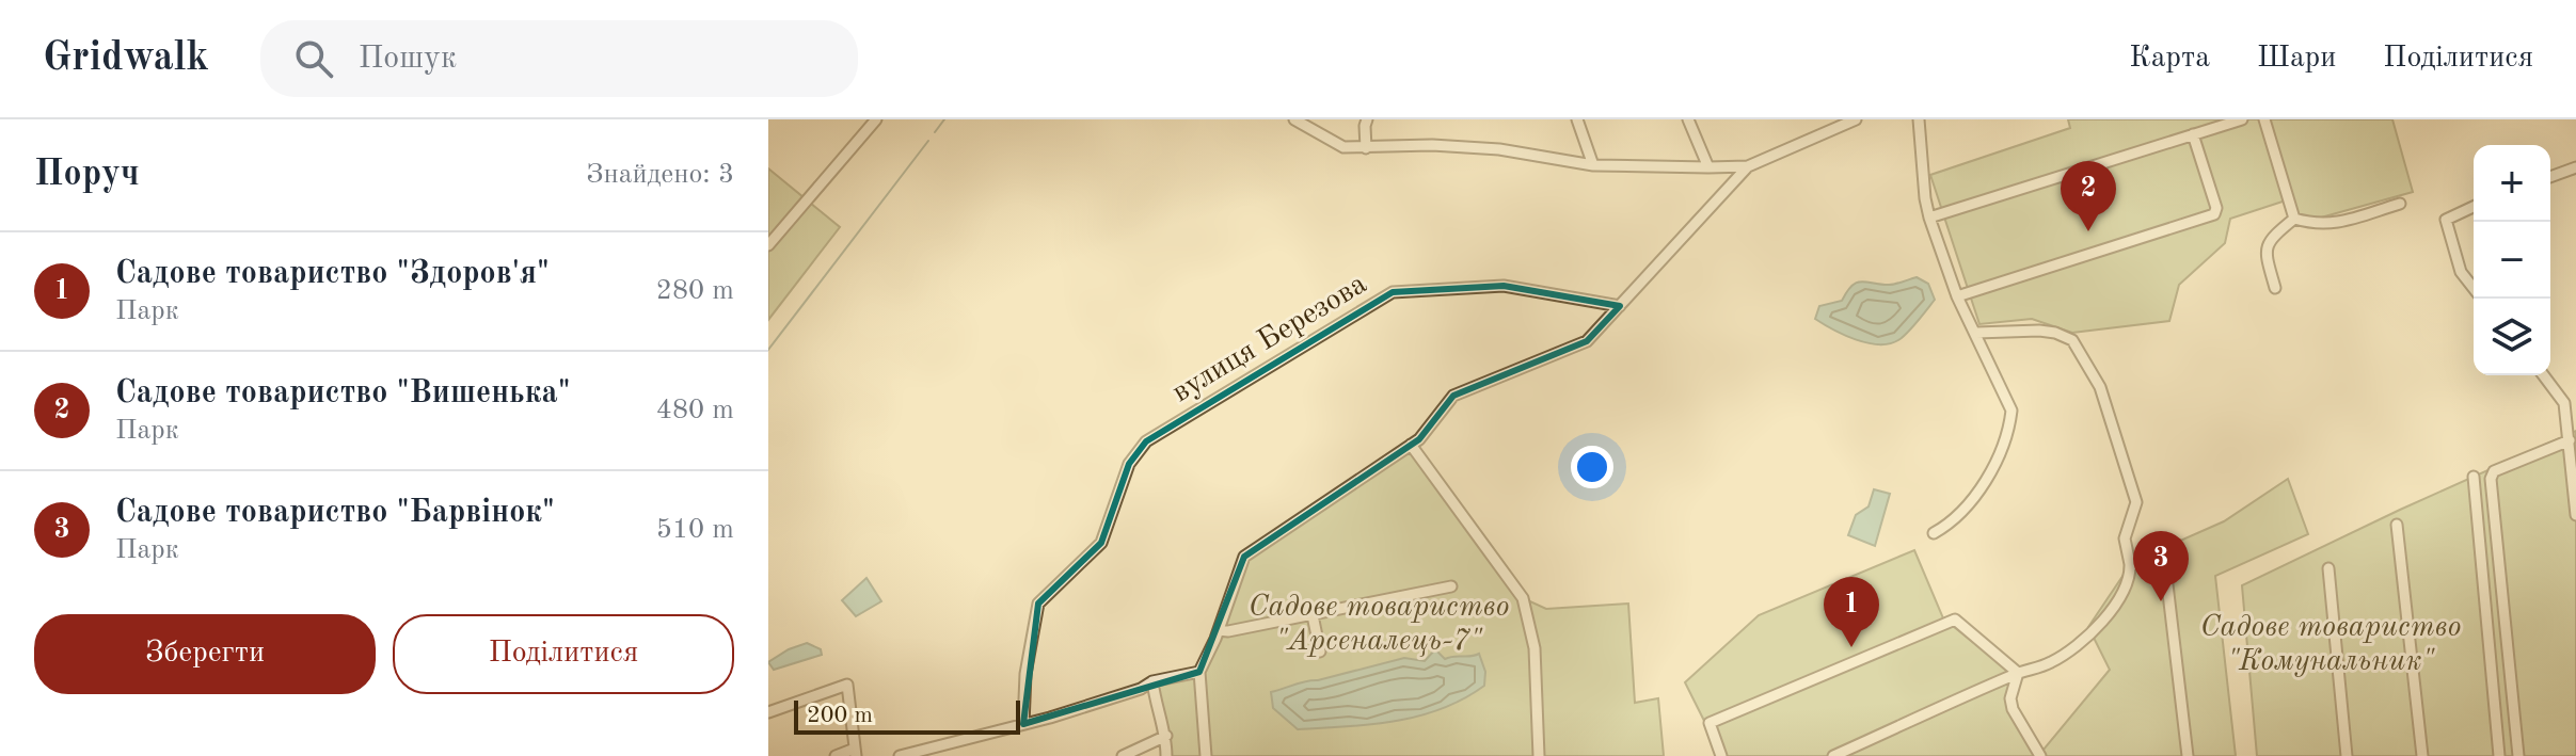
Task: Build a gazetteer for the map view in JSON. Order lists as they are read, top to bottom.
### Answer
{
  "streets": {
    "street": ["вулиця Березова"]
  },
  "parks": ["Садове товариство \"Арсеналець-7\"", "Садове товариство \"Комунальник\""],
  "scale_bar": "200 m",
  "page": {
    "header": "Gridwalk",
    "search": "Пошук",
    "nav": ["Карта", "Шари", "Поділитися"],
    "heading": ["Поруч", "Знайдено: 3"],
    "map_buttons": ["+", "−"],
    "pins": ["2", "3", "1"],
    "list": [
      {
        "mark": "1",
        "name": "Садове товариство \"Здоров'я\"",
        "note": "Парк",
        "value": "280 m"
      },
      {
        "mark": "2",
        "name": "Садове товариство \"Вишенька\"",
        "note": "Парк",
        "value": "480 m"
      },
      {
        "mark": "3",
        "name": "Садове товариство \"Барвінок\"",
        "note": "Парк",
        "value": "510 m"
      }
    ],
    "buttons": ["Зберегти", "Поділитися"],
    "scale": "200 m"
  }
}
